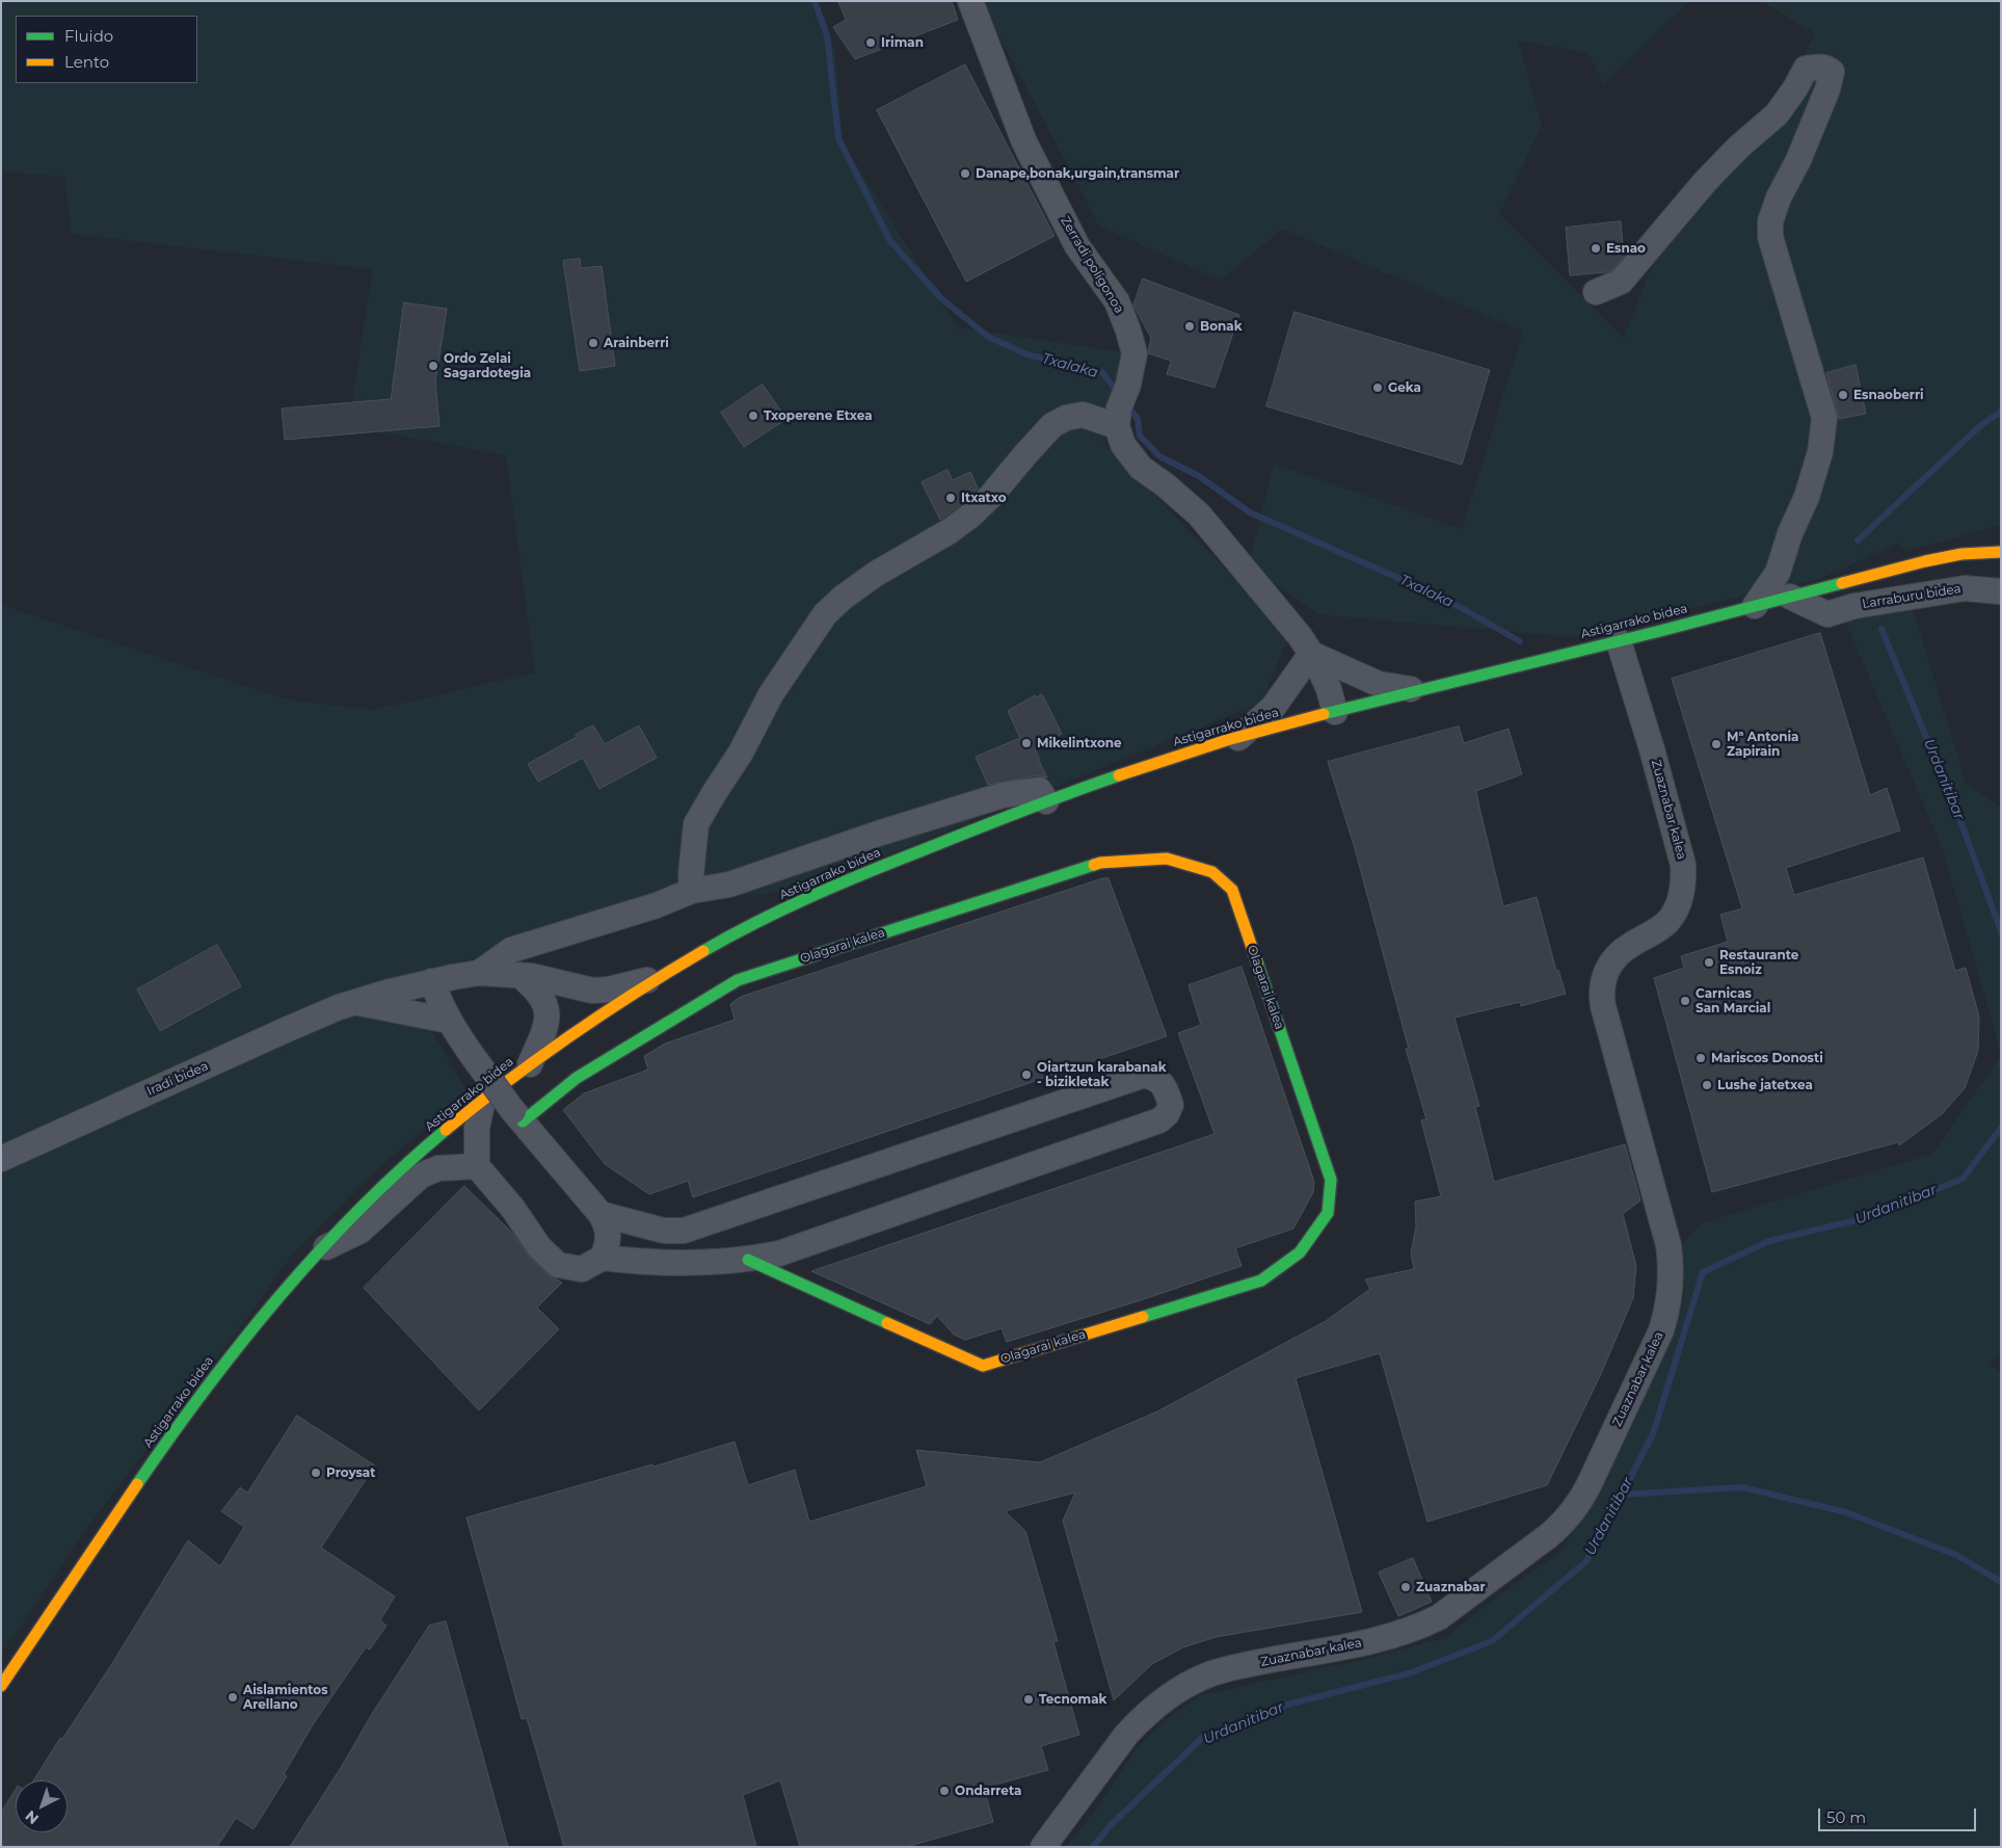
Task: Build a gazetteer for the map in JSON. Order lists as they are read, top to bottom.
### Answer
{
  "streets": {
    "main road": ["Astigarrako bidea", "Olagarai kalea"],
    "street": [
      "Zerradi poligonoa",
      "Larraburu bidea",
      "Zuaznabar kalea",
      "Iradi bidea"
    ]
  },
  "crossings": [
    ["Larraburu bidea", "Astigarrako bidea"],
    ["Astigarrako bidea", "Zuaznabar kalea"]
  ],
  "water": ["Txalaka", "Urdanitibar"],
  "places": [
    "Iriman",
    "Danape,bonak,urgain,transmar",
    "Esnao",
    "Bonak",
    "Arainberri",
    "Ordo Zelai Sagardotegia",
    "Geka",
    "Esnaoberri",
    "Txoperene Etxea",
    "Itxatxo",
    "Mikelintxone",
    "Mª Antonia Zapirain",
    "Restaurante Esnoiz",
    "Carnicas San Marcial",
    "Mariscos Donosti",
    "Oiartzun karabanak - bizikletak",
    "Lushe jatetxea",
    "Proysat",
    "Zuaznabar",
    "Aislamientos Arellano",
    "Tecnomak",
    "Ondarreta"
  ],
  "legend": ["Fluido", "Lento"],
  "scale_bar": "50 m",
  "north": "bottom left"
}
